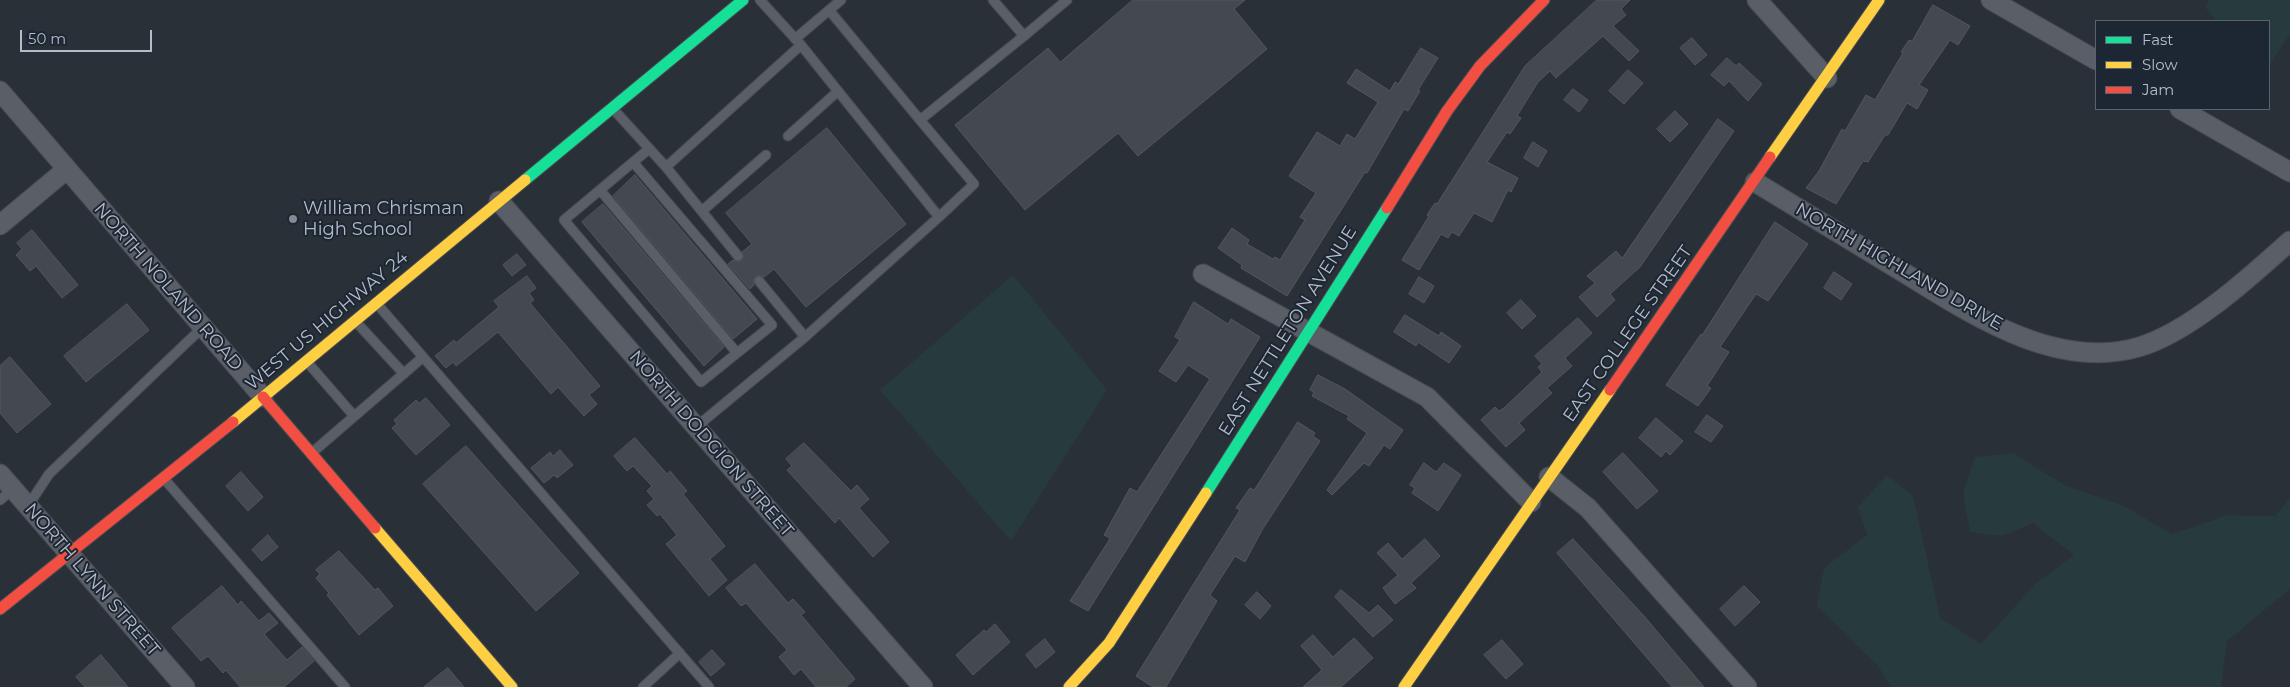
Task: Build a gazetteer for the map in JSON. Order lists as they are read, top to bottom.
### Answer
{
  "streets": {
    "street": [
      "NORTH HIGHLAND DRIVE",
      "NORTH NOLAND ROAD",
      "WEST US HIGHWAY 24",
      "EAST NETTLETON AVENUE",
      "EAST COLLEGE STREET",
      "NORTH DODGION STREET",
      "NORTH LYNN STREET"
    ]
  },
  "crossings": [
    ["NORTH HIGHLAND DRIVE", "EAST COLLEGE STREET"],
    ["NORTH NOLAND ROAD", "WEST US HIGHWAY 24"],
    ["WEST US HIGHWAY 24", "NORTH DODGION STREET"],
    ["WEST US HIGHWAY 24", "NORTH LYNN STREET"]
  ],
  "places": ["William Chrisman High School"],
  "legend": ["Fast", "Slow", "Jam"],
  "scale_bar": "50 m"
}
